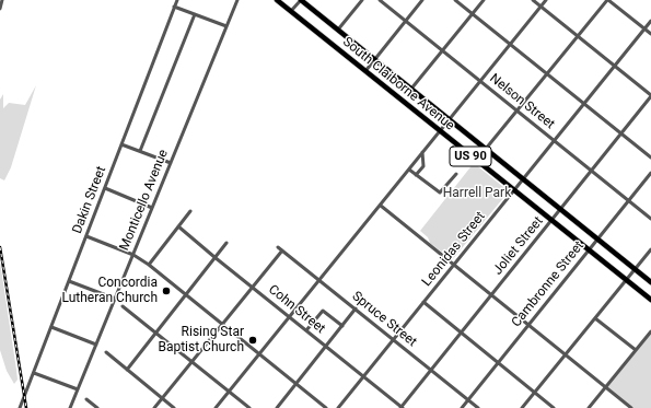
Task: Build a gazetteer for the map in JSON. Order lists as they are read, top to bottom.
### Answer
{
  "streets": {
    "main road": ["South Claiborne Avenue", "US 90"],
    "street": [
      "Nelson Street",
      "Dakin Street",
      "Monticello Avenue",
      "Joliet Street",
      "Leonidas Street",
      "Cambronne Street",
      "Cohn Street",
      "Spruce Street"
    ]
  },
  "crossings": [
    ["South Claiborne Avenue", "Joliet Street"],
    ["South Claiborne Avenue", "Leonidas Street"],
    ["South Claiborne Avenue", "Cambronne Street"],
    ["Nelson Street", "Joliet Street"],
    ["Nelson Street", "Leonidas Street"],
    ["Nelson Street", "Cambronne Street"],
    ["Joliet Street", "Cohn Street"],
    ["Joliet Street", "Spruce Street"],
    ["Leonidas Street", "Cohn Street"],
    ["Leonidas Street", "Spruce Street"],
    ["Cambronne Street", "Spruce Street"]
  ],
  "parks": ["Harrell Park"],
  "places": ["Concordia Lutheran Church", "Rising Star Baptist Church"]
}
